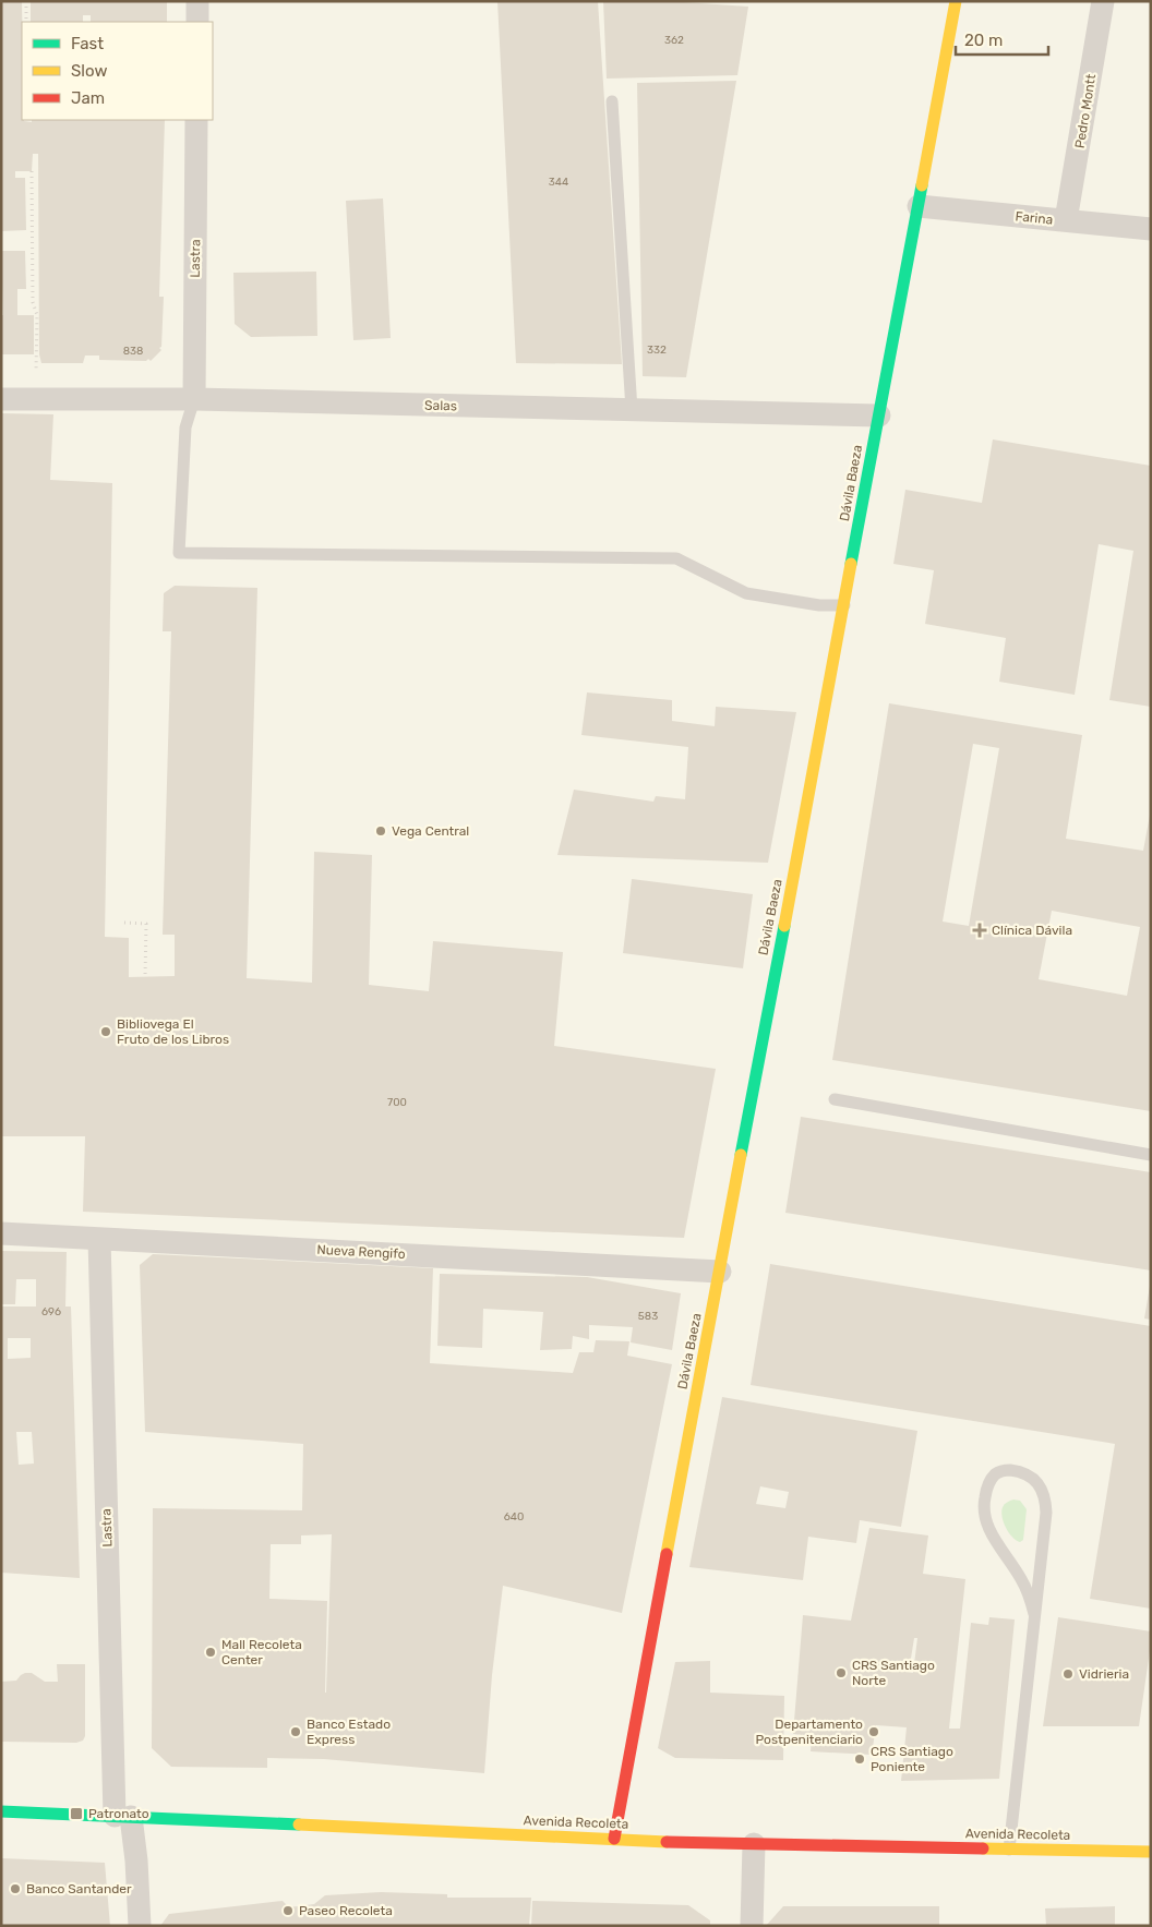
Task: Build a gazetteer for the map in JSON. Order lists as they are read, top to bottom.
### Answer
{
  "streets": {
    "street": [
      "Pedro Montt",
      "Farina",
      "Lastra",
      "Salas",
      "Dávila Baeza",
      "Nueva Rengifo",
      "Avenida Recoleta"
    ]
  },
  "crossings": [
    ["Pedro Montt", "Farina"],
    ["Farina", "Dávila Baeza"],
    ["Lastra", "Salas"],
    ["Lastra", "Nueva Rengifo"],
    ["Lastra", "Avenida Recoleta"],
    ["Salas", "Dávila Baeza"],
    ["Dávila Baeza", "Nueva Rengifo"],
    ["Dávila Baeza", "Avenida Recoleta"]
  ],
  "places": {
    "other": [
      "Vega Central",
      "Bibliovega El Fruto de los Libros",
      "Mall Recoleta Center",
      "CRS Santiago Norte",
      "Vidrieria",
      "Banco Estado Express",
      "Departamento Postpenitenciario",
      "CRS Santiago Poniente",
      "Banco Santander",
      "Paseo Recoleta"
    ],
    "health": ["Clínica Dávila"],
    "transit": ["Patronato"]
  },
  "house_numbers": [
    "362",
    "344",
    "332",
    "838",
    "700",
    "696",
    "583",
    "640"
  ],
  "legend": ["Fast", "Slow", "Jam"],
  "scale_bar": "20 m"
}
